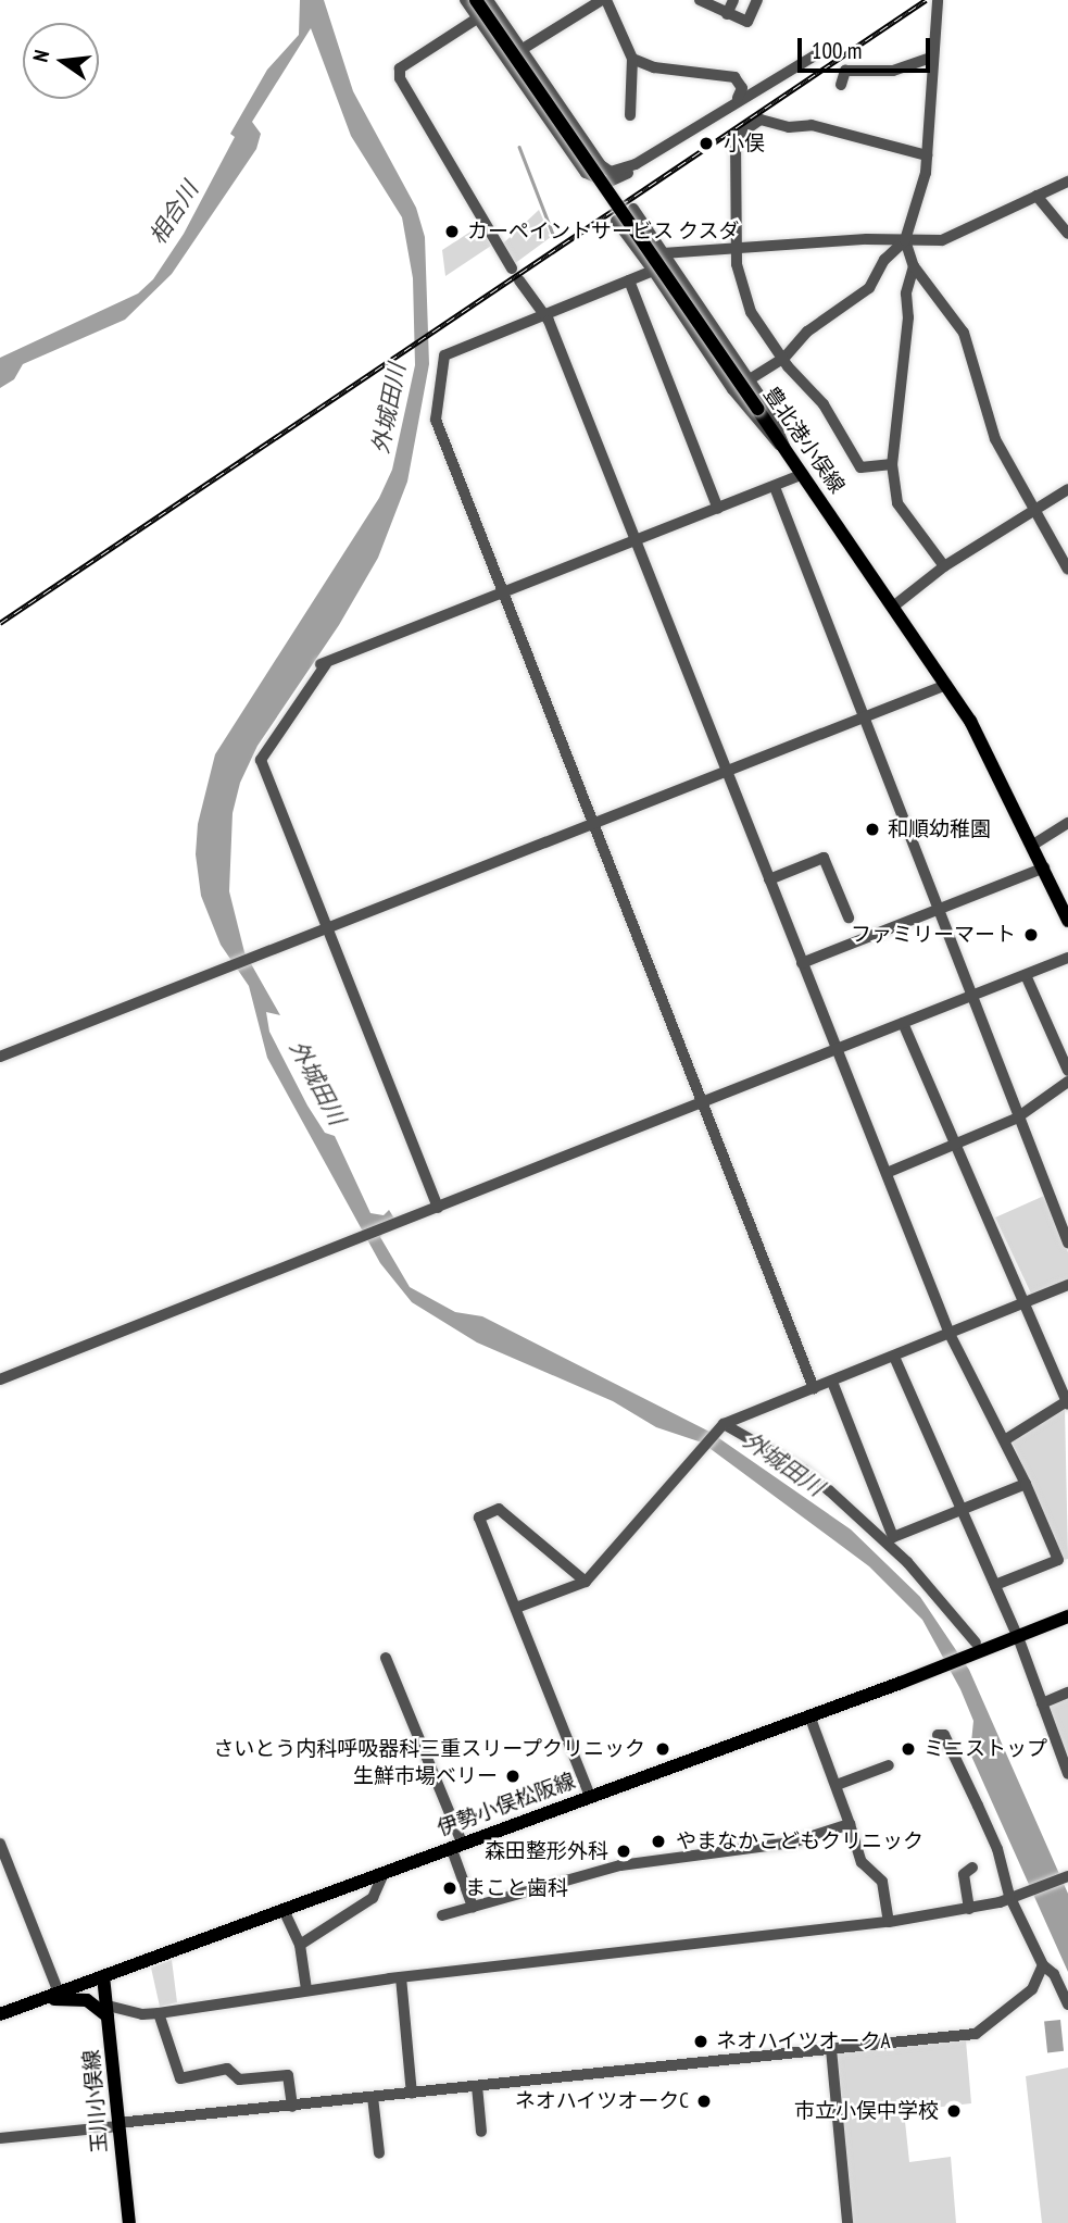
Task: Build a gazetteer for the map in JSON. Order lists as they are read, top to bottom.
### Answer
{
  "streets": {
    "main road": ["豊北港小俣線", "伊勢小俣松阪線", "玉川小俣線"]
  },
  "crossings": [
    ["伊勢小俣松阪線", "玉川小俣線"]
  ],
  "water": ["相合川", "外城田川"],
  "places": [
    "小俣",
    "カーペイントサービス クスダ",
    "和順幼稚園",
    "ファミリーマート",
    "さいとう内科呼吸器科三重スリープクリニック",
    "ミニストップ",
    "生鮮市場ベリー",
    "やまなかこどもクリニック",
    "森田整形外科",
    "まこと歯科",
    "ネオハイツオークA",
    "ネオハイツオークC",
    "市立小俣中学校"
  ],
  "scale_bar": "100 m",
  "north": "left"
}
